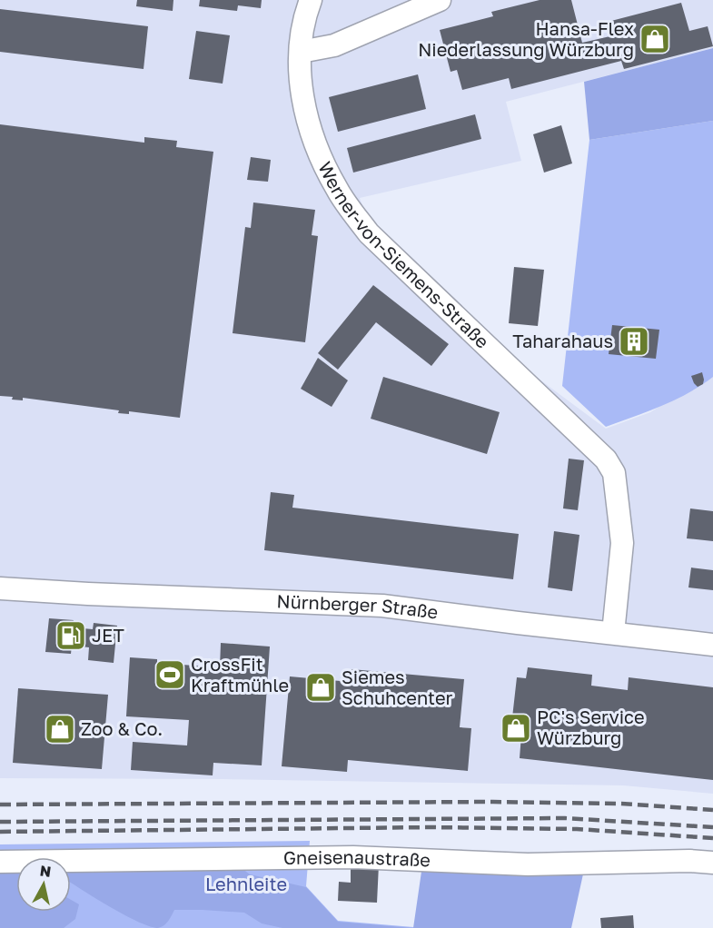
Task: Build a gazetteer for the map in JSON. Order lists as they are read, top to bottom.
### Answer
{
  "streets": {
    "street": ["Werner-von-Siemens-Straße", "Nürnberger Straße", "Gneisenaustraße"]
  },
  "crossings": [
    ["Werner-von-Siemens-Straße", "Nürnberger Straße"]
  ],
  "parks": ["Lehnleite"],
  "places": {
    "shop": [
      "Hansa-Flex Niederlassung Würzburg",
      "Siemes Schuhcenter",
      "PC's Service Würzburg",
      "Zoo & Co."
    ],
    "building": ["Taharahaus"],
    "fuel station": ["JET"],
    "sports": ["CrossFit Kraftmühle"]
  },
  "north": "top"
}
